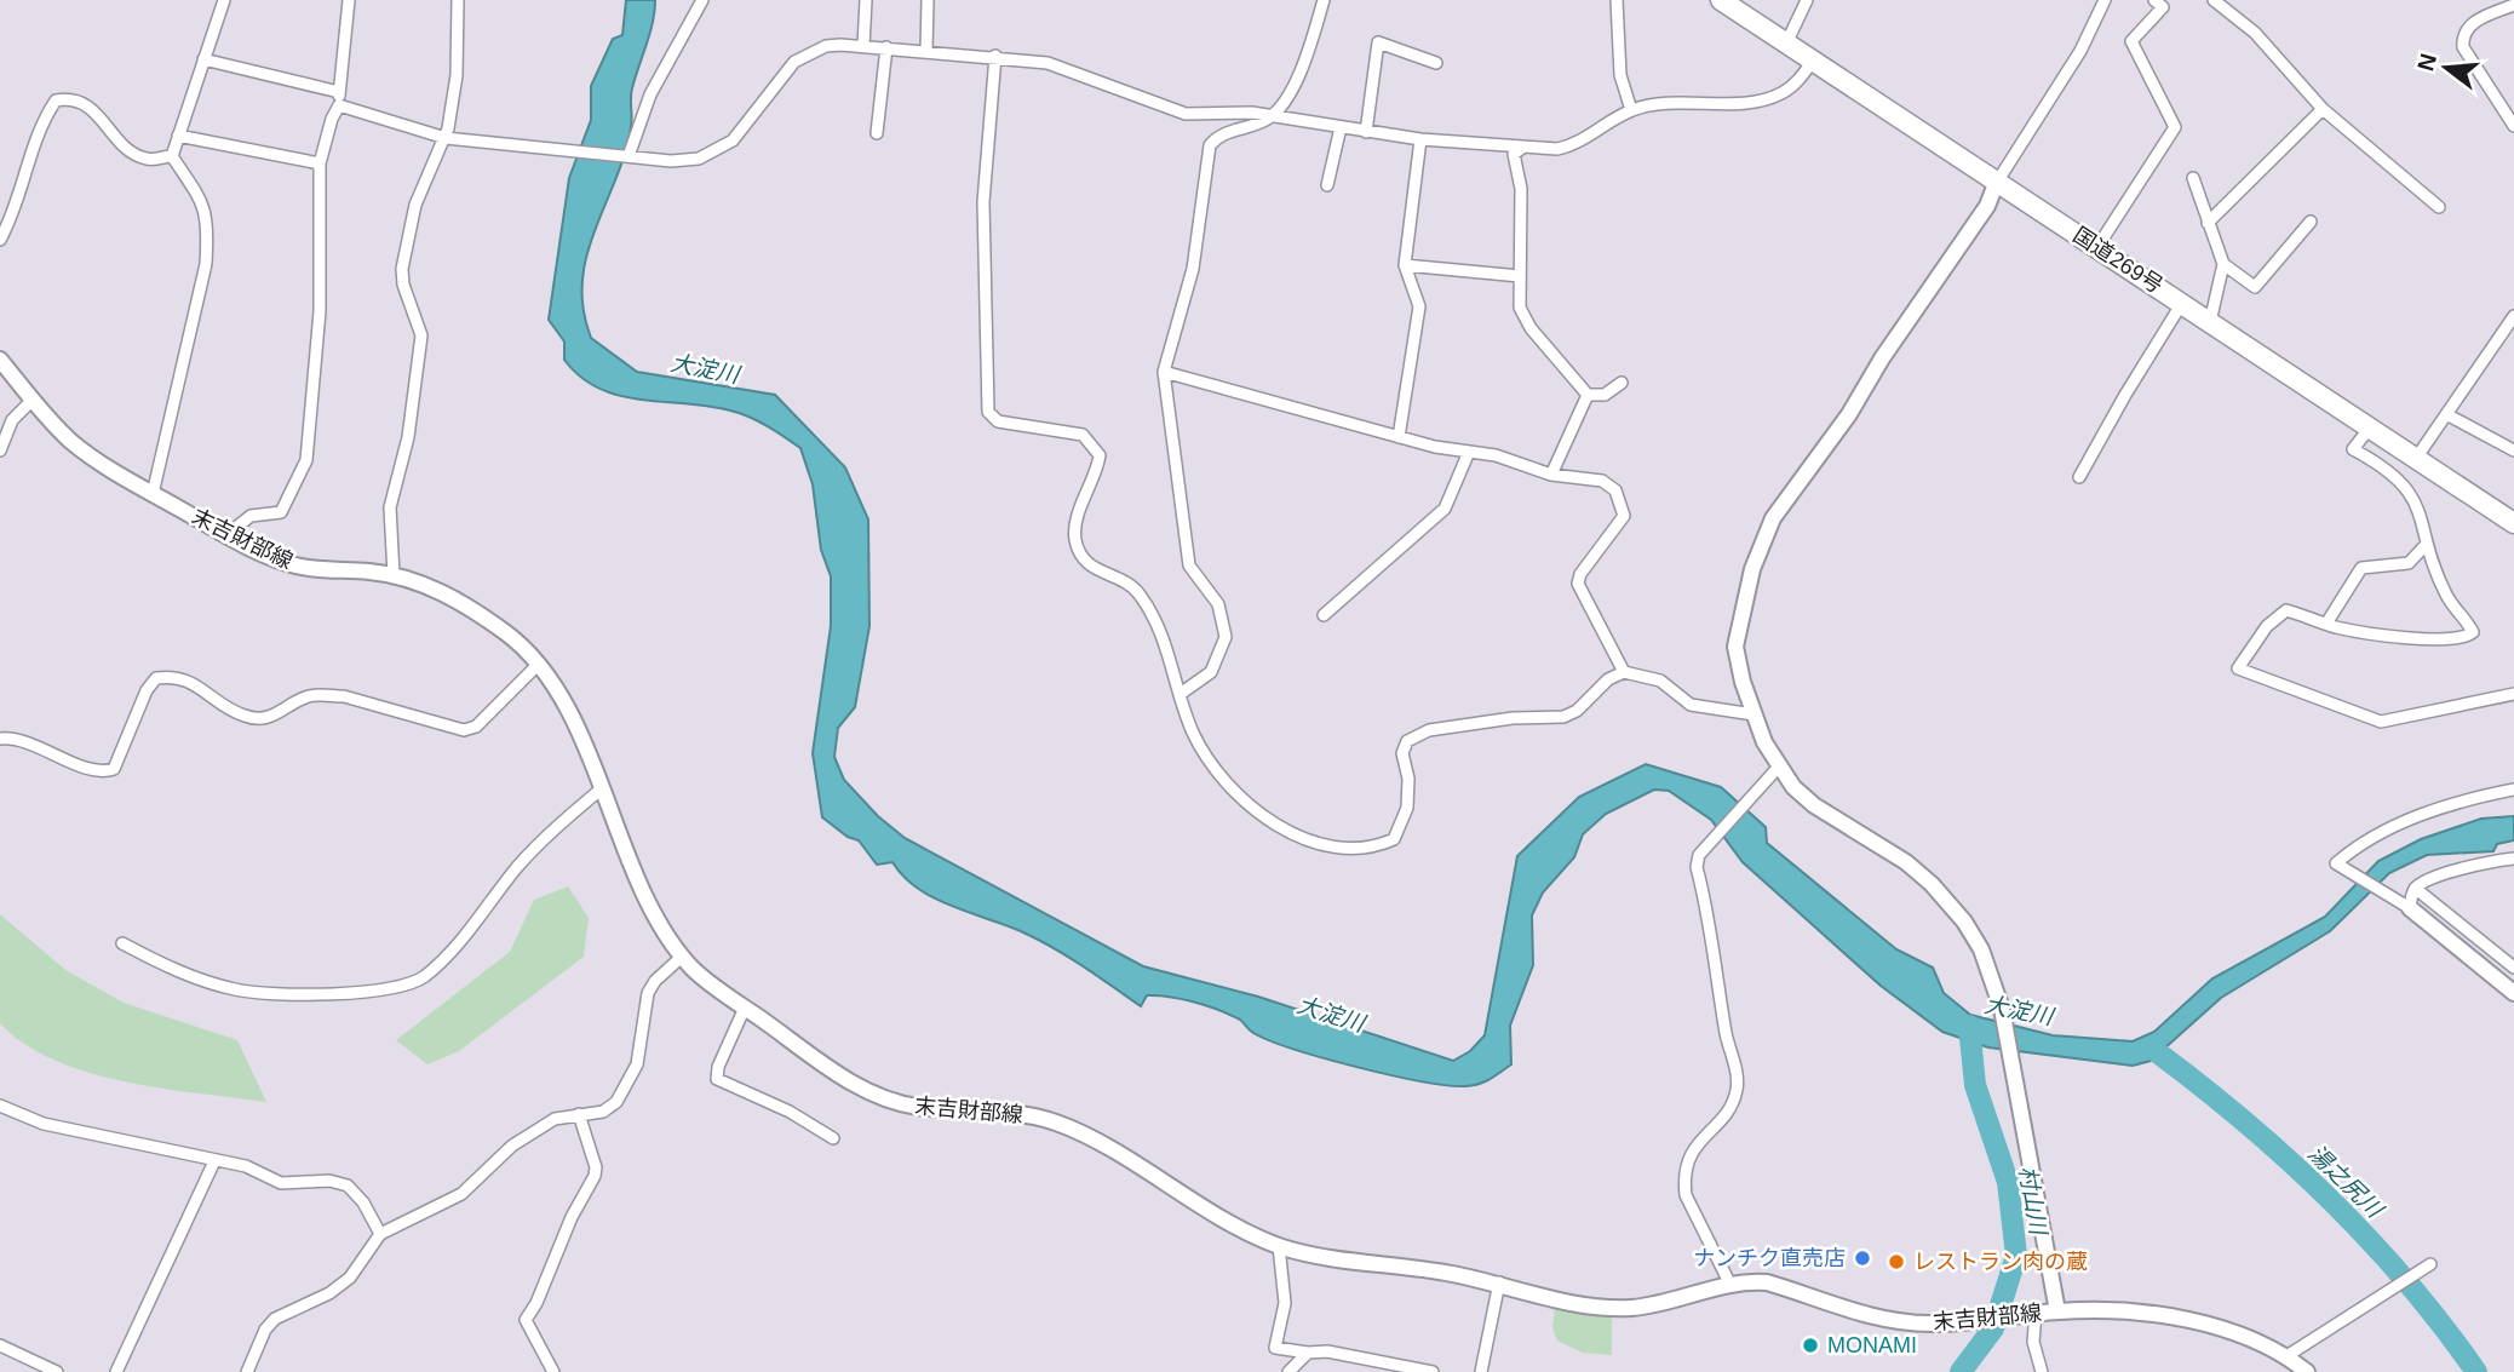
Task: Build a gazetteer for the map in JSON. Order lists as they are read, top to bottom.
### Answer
{
  "streets": {
    "highway": ["国道269号"],
    "main road": ["末吉財部線"]
  },
  "water": ["大淀川", "湯之尻川", "村山川"],
  "places": ["ナンチク直売店", "レストラン肉の蔵", "MONAMI"],
  "north": "left"
}
